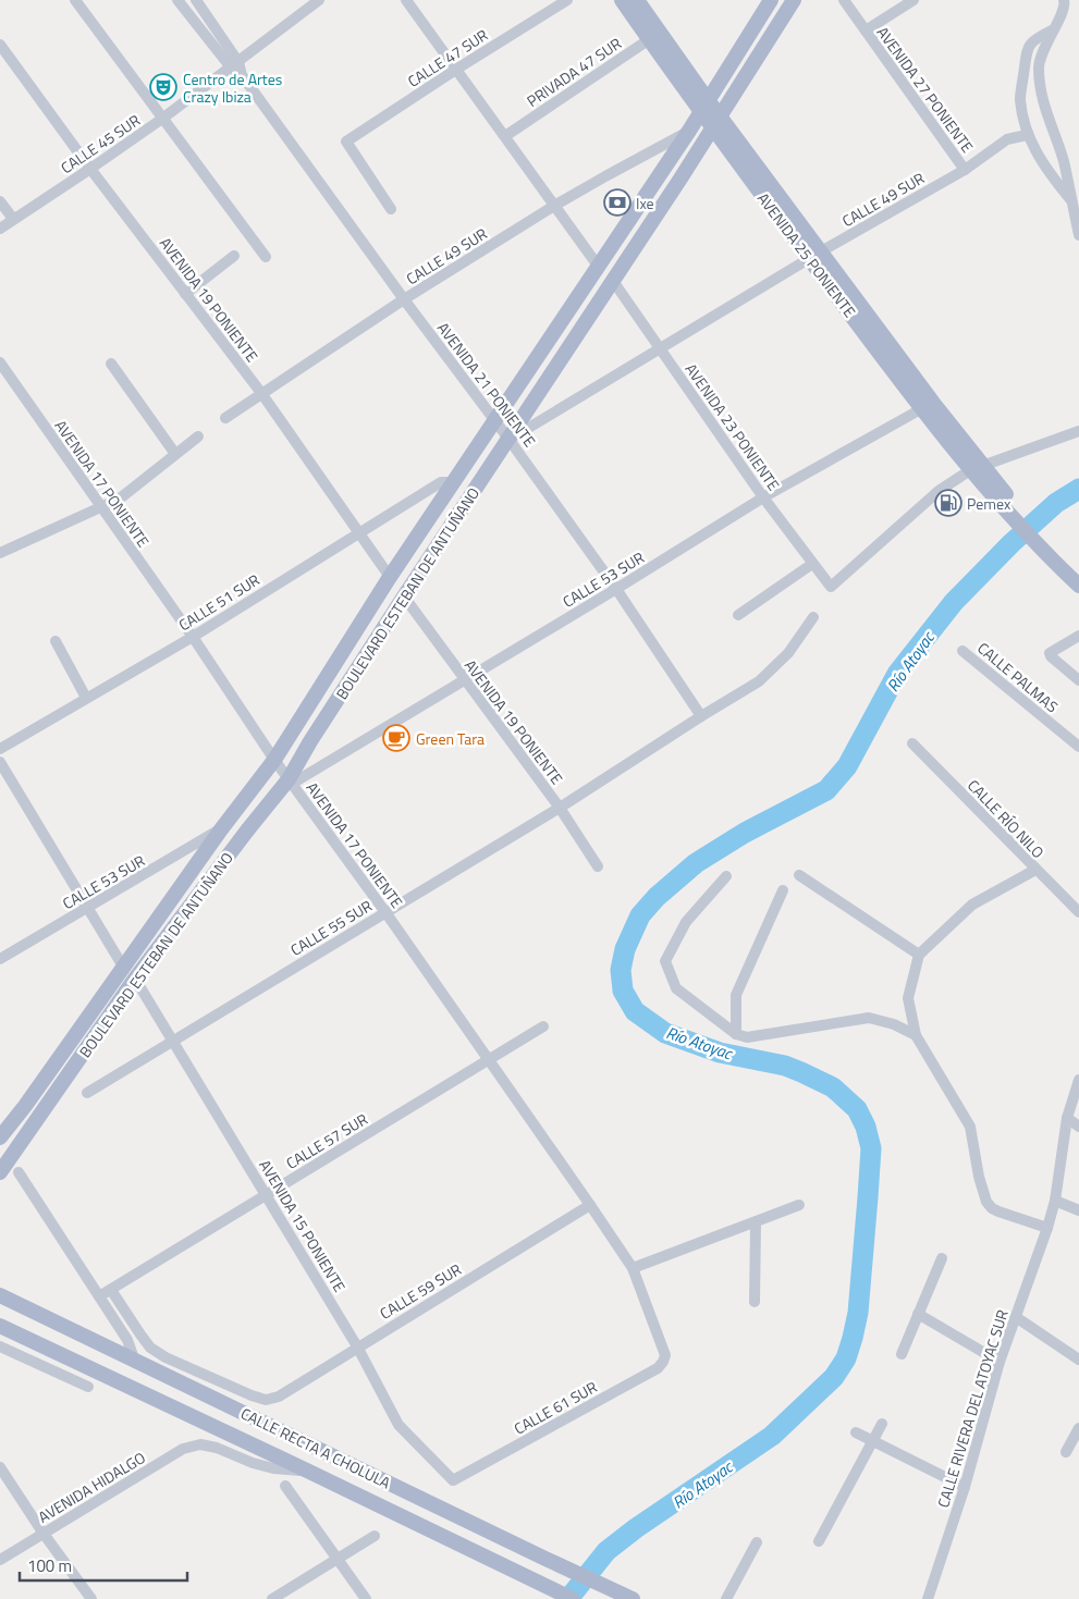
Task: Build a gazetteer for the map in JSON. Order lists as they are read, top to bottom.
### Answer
{
  "streets": {
    "main road": ["AVENIDA 25 PONIENTE", "BOULEVARD ESTEBAN DE ANTUÑANO", "CALLE RECTA A CHOLULA"],
    "street": [
      "CALLE 47 SUR",
      "PRIVADA 47 SUR",
      "AVENIDA 27 PONIENTE",
      "CALLE 45 SUR",
      "CALLE 49 SUR",
      "AVENIDA 19 PONIENTE",
      "AVENIDA 21 PONIENTE",
      "AVENIDA 23 PONIENTE",
      "AVENIDA 17 PONIENTE",
      "CALLE 53 SUR",
      "CALLE 51 SUR",
      "CALLE PALMAS",
      "CALLE RÍO NILO",
      "CALLE 55 SUR",
      "CALLE 57 SUR",
      "AVENIDA 15 PONIENTE",
      "CALLE 59 SUR",
      "CALLE 61 SUR",
      "CALLE RIVERA DEL ATOYAC SUR",
      "AVENIDA HIDALGO"
    ]
  },
  "crossings": [
    ["PRIVADA 47 SUR", "AVENIDA 25 PONIENTE"],
    ["AVENIDA 27 PONIENTE", "CALLE 49 SUR"],
    ["CALLE 45 SUR", "AVENIDA 19 PONIENTE"],
    ["CALLE 45 SUR", "AVENIDA 21 PONIENTE"],
    ["CALLE 49 SUR", "AVENIDA 25 PONIENTE"],
    ["CALLE 49 SUR", "AVENIDA 19 PONIENTE"],
    ["CALLE 49 SUR", "AVENIDA 21 PONIENTE"],
    ["CALLE 49 SUR", "AVENIDA 23 PONIENTE"],
    ["CALLE 49 SUR", "BOULEVARD ESTEBAN DE ANTUÑANO"],
    ["AVENIDA 25 PONIENTE", "AVENIDA 23 PONIENTE"],
    ["AVENIDA 25 PONIENTE", "CALLE 53 SUR"],
    ["AVENIDA 25 PONIENTE", "BOULEVARD ESTEBAN DE ANTUÑANO"],
    ["AVENIDA 19 PONIENTE", "CALLE 53 SUR"],
    ["AVENIDA 19 PONIENTE", "BOULEVARD ESTEBAN DE ANTUÑANO"],
    ["AVENIDA 19 PONIENTE", "CALLE 51 SUR"],
    ["AVENIDA 19 PONIENTE", "CALLE 55 SUR"],
    ["AVENIDA 21 PONIENTE", "CALLE 53 SUR"],
    ["AVENIDA 21 PONIENTE", "BOULEVARD ESTEBAN DE ANTUÑANO"],
    ["AVENIDA 21 PONIENTE", "CALLE 55 SUR"],
    ["AVENIDA 23 PONIENTE", "CALLE 53 SUR"],
    ["AVENIDA 23 PONIENTE", "BOULEVARD ESTEBAN DE ANTUÑANO"],
    ["AVENIDA 17 PONIENTE", "CALLE 53 SUR"],
    ["AVENIDA 17 PONIENTE", "BOULEVARD ESTEBAN DE ANTUÑANO"],
    ["AVENIDA 17 PONIENTE", "CALLE 51 SUR"],
    ["AVENIDA 17 PONIENTE", "CALLE 55 SUR"],
    ["AVENIDA 17 PONIENTE", "CALLE 57 SUR"],
    ["AVENIDA 17 PONIENTE", "CALLE 59 SUR"],
    ["AVENIDA 17 PONIENTE", "CALLE 61 SUR"],
    ["CALLE 53 SUR", "BOULEVARD ESTEBAN DE ANTUÑANO"],
    ["BOULEVARD ESTEBAN DE ANTUÑANO", "CALLE 51 SUR"],
    ["BOULEVARD ESTEBAN DE ANTUÑANO", "AVENIDA 15 PONIENTE"],
    ["CALLE 55 SUR", "AVENIDA 15 PONIENTE"],
    ["CALLE 57 SUR", "AVENIDA 15 PONIENTE"],
    ["CALLE 57 SUR", "CALLE 59 SUR"],
    ["AVENIDA 15 PONIENTE", "CALLE 59 SUR"],
    ["AVENIDA 15 PONIENTE", "CALLE 61 SUR"],
    ["CALLE RECTA A CHOLULA", "AVENIDA HIDALGO"]
  ],
  "water": ["Río Atoyac"],
  "places": {
    "theatre": ["Centro de Artes Crazy Ibiza"],
    "bank": ["Ixe"],
    "fuel station": ["Pemex"],
    "cafe": ["Green Tara"]
  },
  "scale_bar": "100 m"
}
